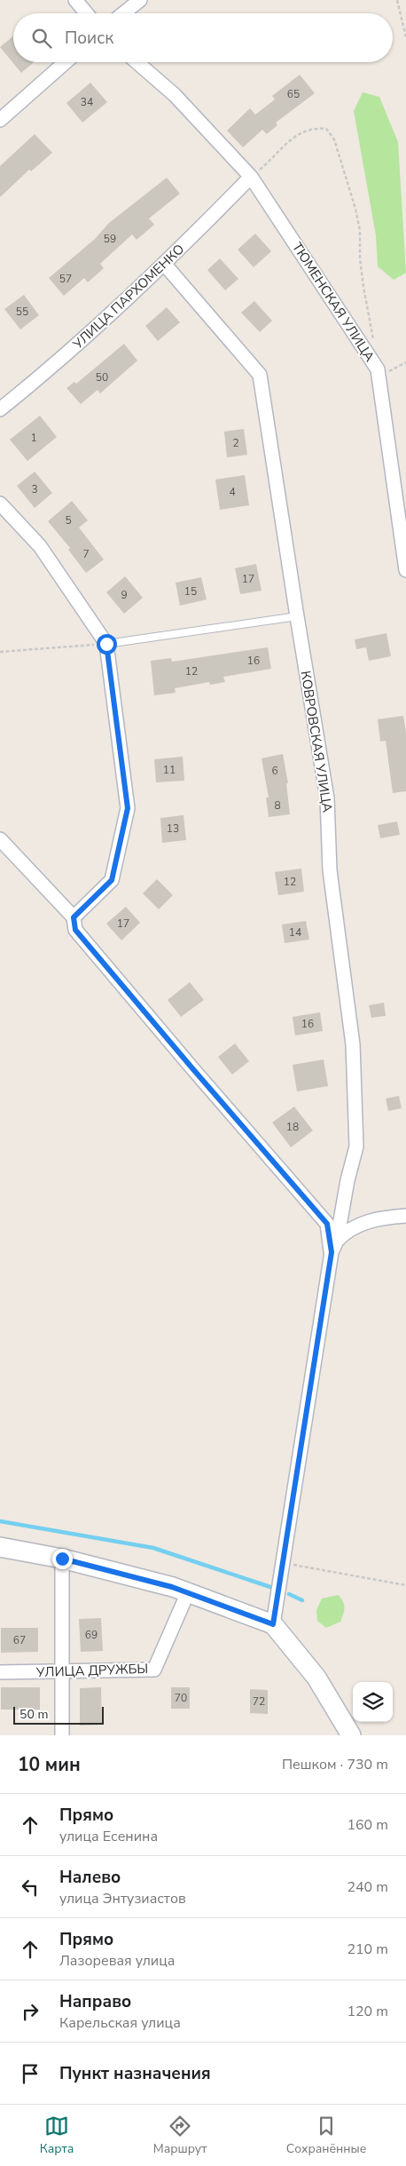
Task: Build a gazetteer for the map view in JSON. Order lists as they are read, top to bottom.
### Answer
{
  "streets": {
    "street": [
      "УЛИЦА ПАРХОМЕНКО",
      "ТЮМЕНСКАЯ УЛИЦА",
      "КОВРОВСКАЯ УЛИЦА",
      "УЛИЦА ДРУЖБЫ"
    ]
  },
  "crossings": [
    ["УЛИЦА ПАРХОМЕНКО", "ТЮМЕНСКАЯ УЛИЦА"],
    ["УЛИЦА ПАРХОМЕНКО", "КОВРОВСКАЯ УЛИЦА"]
  ],
  "house_numbers": [
    "65",
    "34",
    "59",
    "57",
    "55",
    "50",
    "1",
    "2",
    "3",
    "4",
    "5",
    "7",
    "17",
    "15",
    "9",
    "16",
    "12",
    "11",
    "6",
    "8",
    "13",
    "12",
    "17",
    "14",
    "16",
    "18",
    "69",
    "67",
    "70",
    "72"
  ],
  "scale_bar": "50 m",
  "page": {
    "search": "Поиск",
    "scale": "50 m",
    "heading": ["10 мин", "Пешком · 730 m"],
    "list": [
      ["Прямо", "улица Есенина", "160 m"],
      ["Налево", "улица Энтузиастов", "240 m"],
      ["Прямо", "Лазоревая улица", "210 m"],
      ["Направо", "Карельская улица", "120 m"],
      "Пункт назначения"
    ],
    "nav": ["Карта", "Маршрут", "Сохранённые"]
  }
}
